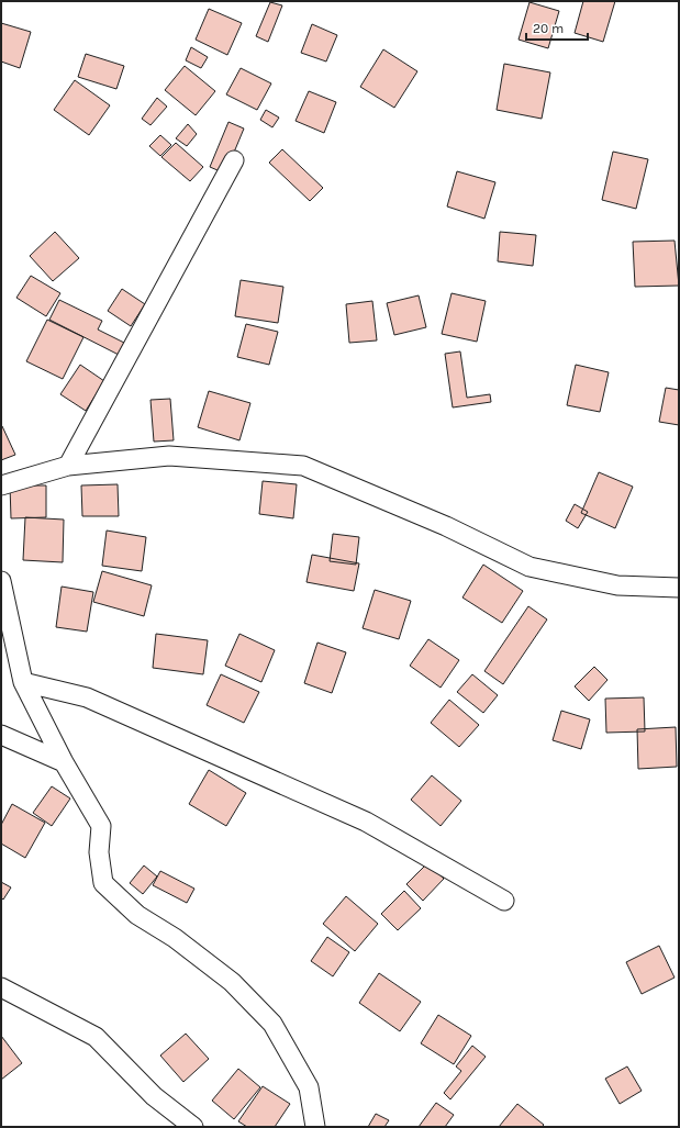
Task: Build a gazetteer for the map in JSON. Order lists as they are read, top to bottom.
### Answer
{
  "scale_bar": "20 m"
}
